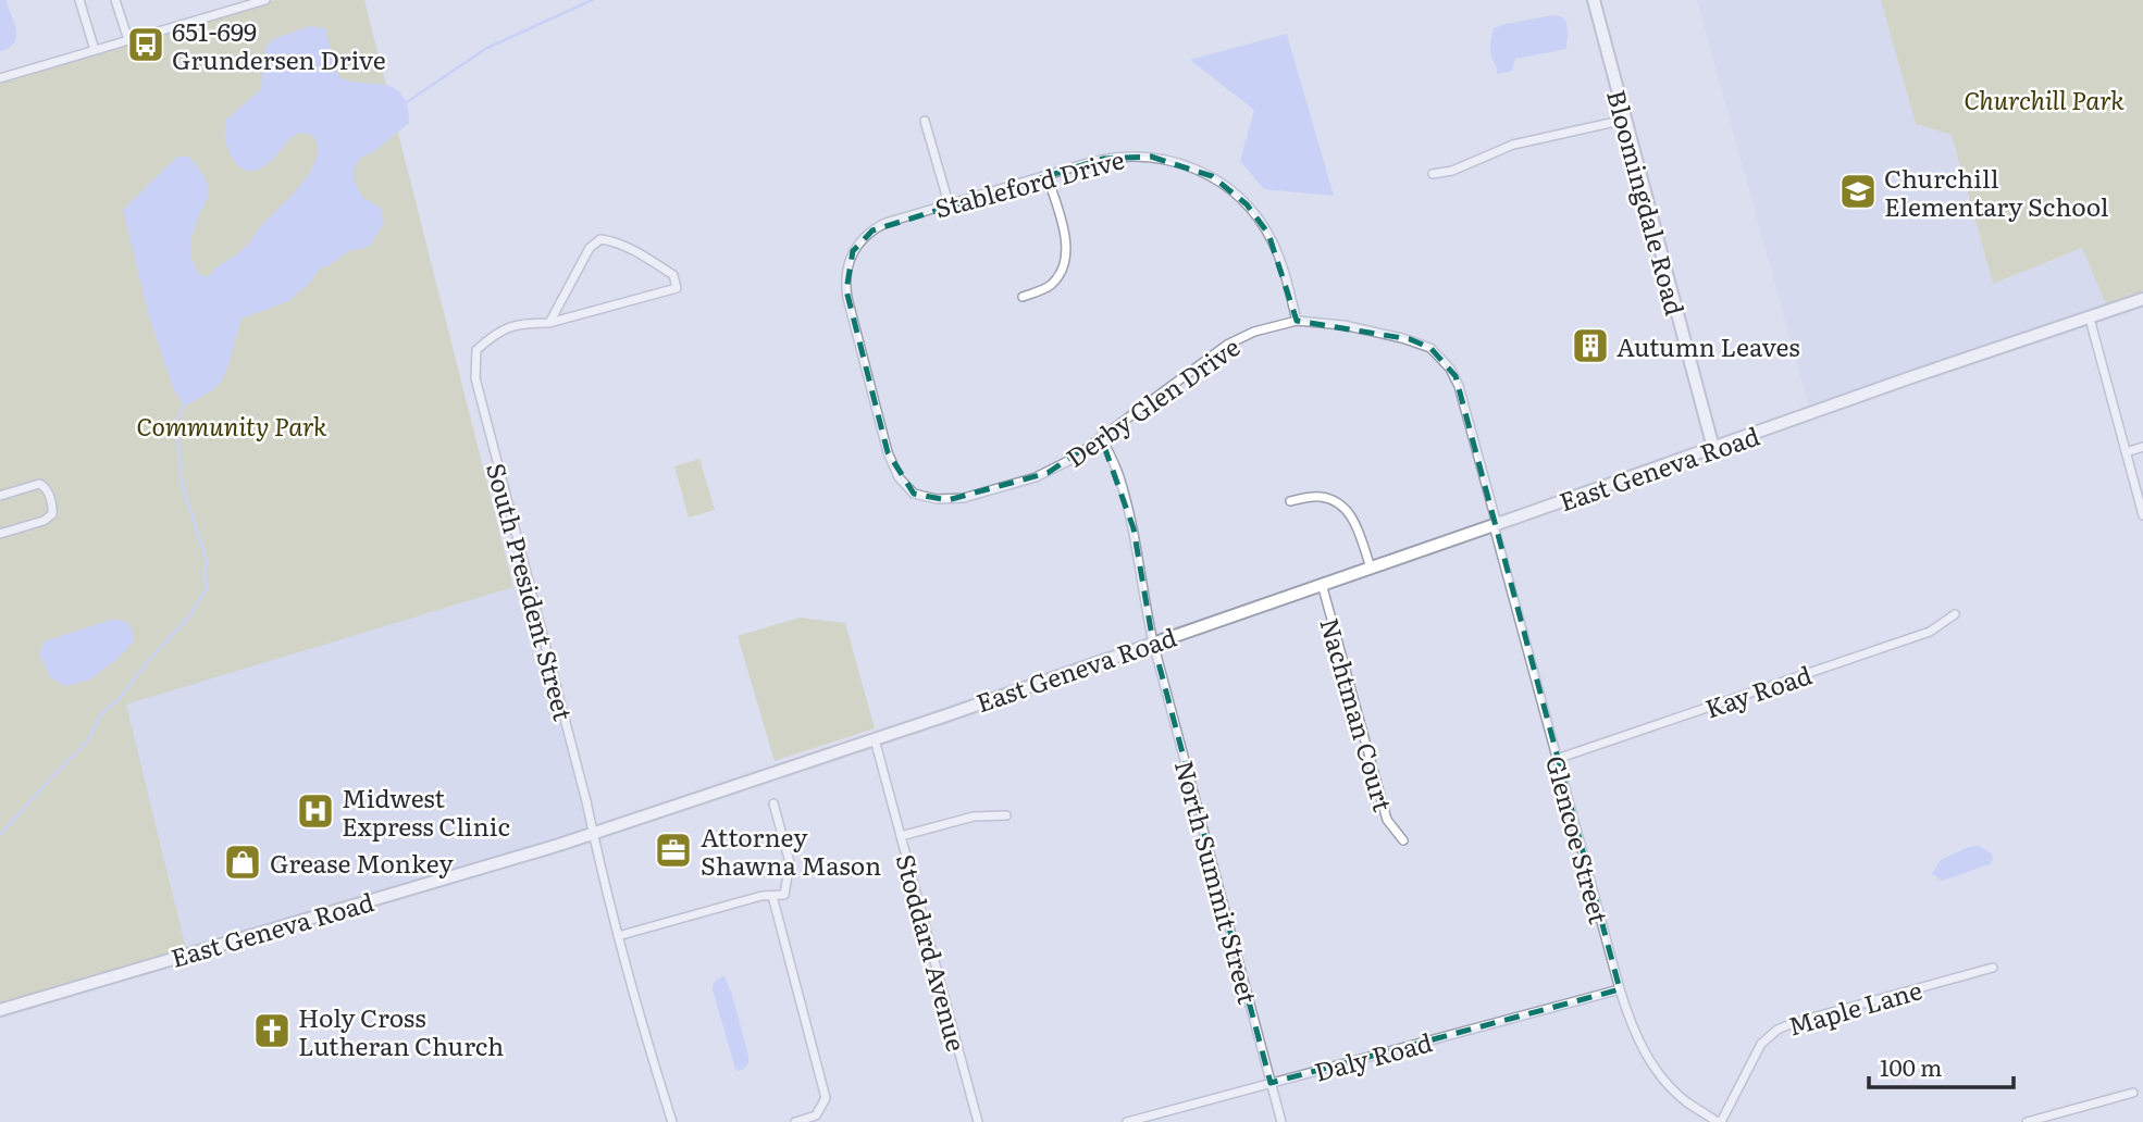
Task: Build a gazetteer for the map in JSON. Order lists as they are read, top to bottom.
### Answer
{
  "streets": {
    "main road": ["Bloomingdale Road", "East Geneva Road"],
    "street": [
      "Stableford Drive",
      "Derby Glen Drive",
      "South President Street",
      "Kay Road",
      "Nachtman Court",
      "Glencoe Street",
      "North Summit Street",
      "Stoddard Avenue",
      "Maple Lane",
      "Daly Road"
    ]
  },
  "crossings": [
    ["Stableford Drive", "Derby Glen Drive"],
    ["Bloomingdale Road", "East Geneva Road"],
    ["Derby Glen Drive", "Glencoe Street"],
    ["Derby Glen Drive", "North Summit Street"],
    ["East Geneva Road", "South President Street"],
    ["East Geneva Road", "Nachtman Court"],
    ["East Geneva Road", "Glencoe Street"],
    ["East Geneva Road", "North Summit Street"],
    ["East Geneva Road", "Stoddard Avenue"],
    ["Kay Road", "Glencoe Street"],
    ["Glencoe Street", "Maple Lane"],
    ["Glencoe Street", "Daly Road"],
    ["North Summit Street", "Daly Road"]
  ],
  "parks": ["Churchill Park", "Community Park"],
  "places": {
    "bus stop": ["651-699 Grundersen Drive"],
    "school or university": ["Churchill Elementary School"],
    "building": ["Autumn Leaves"],
    "hospital": ["Midwest Express Clinic"],
    "office": ["Attorney Shawna Mason"],
    "shop": ["Grease Monkey"],
    "church": ["Holy Cross Lutheran Church"]
  },
  "scale_bar": "100 m"
}
